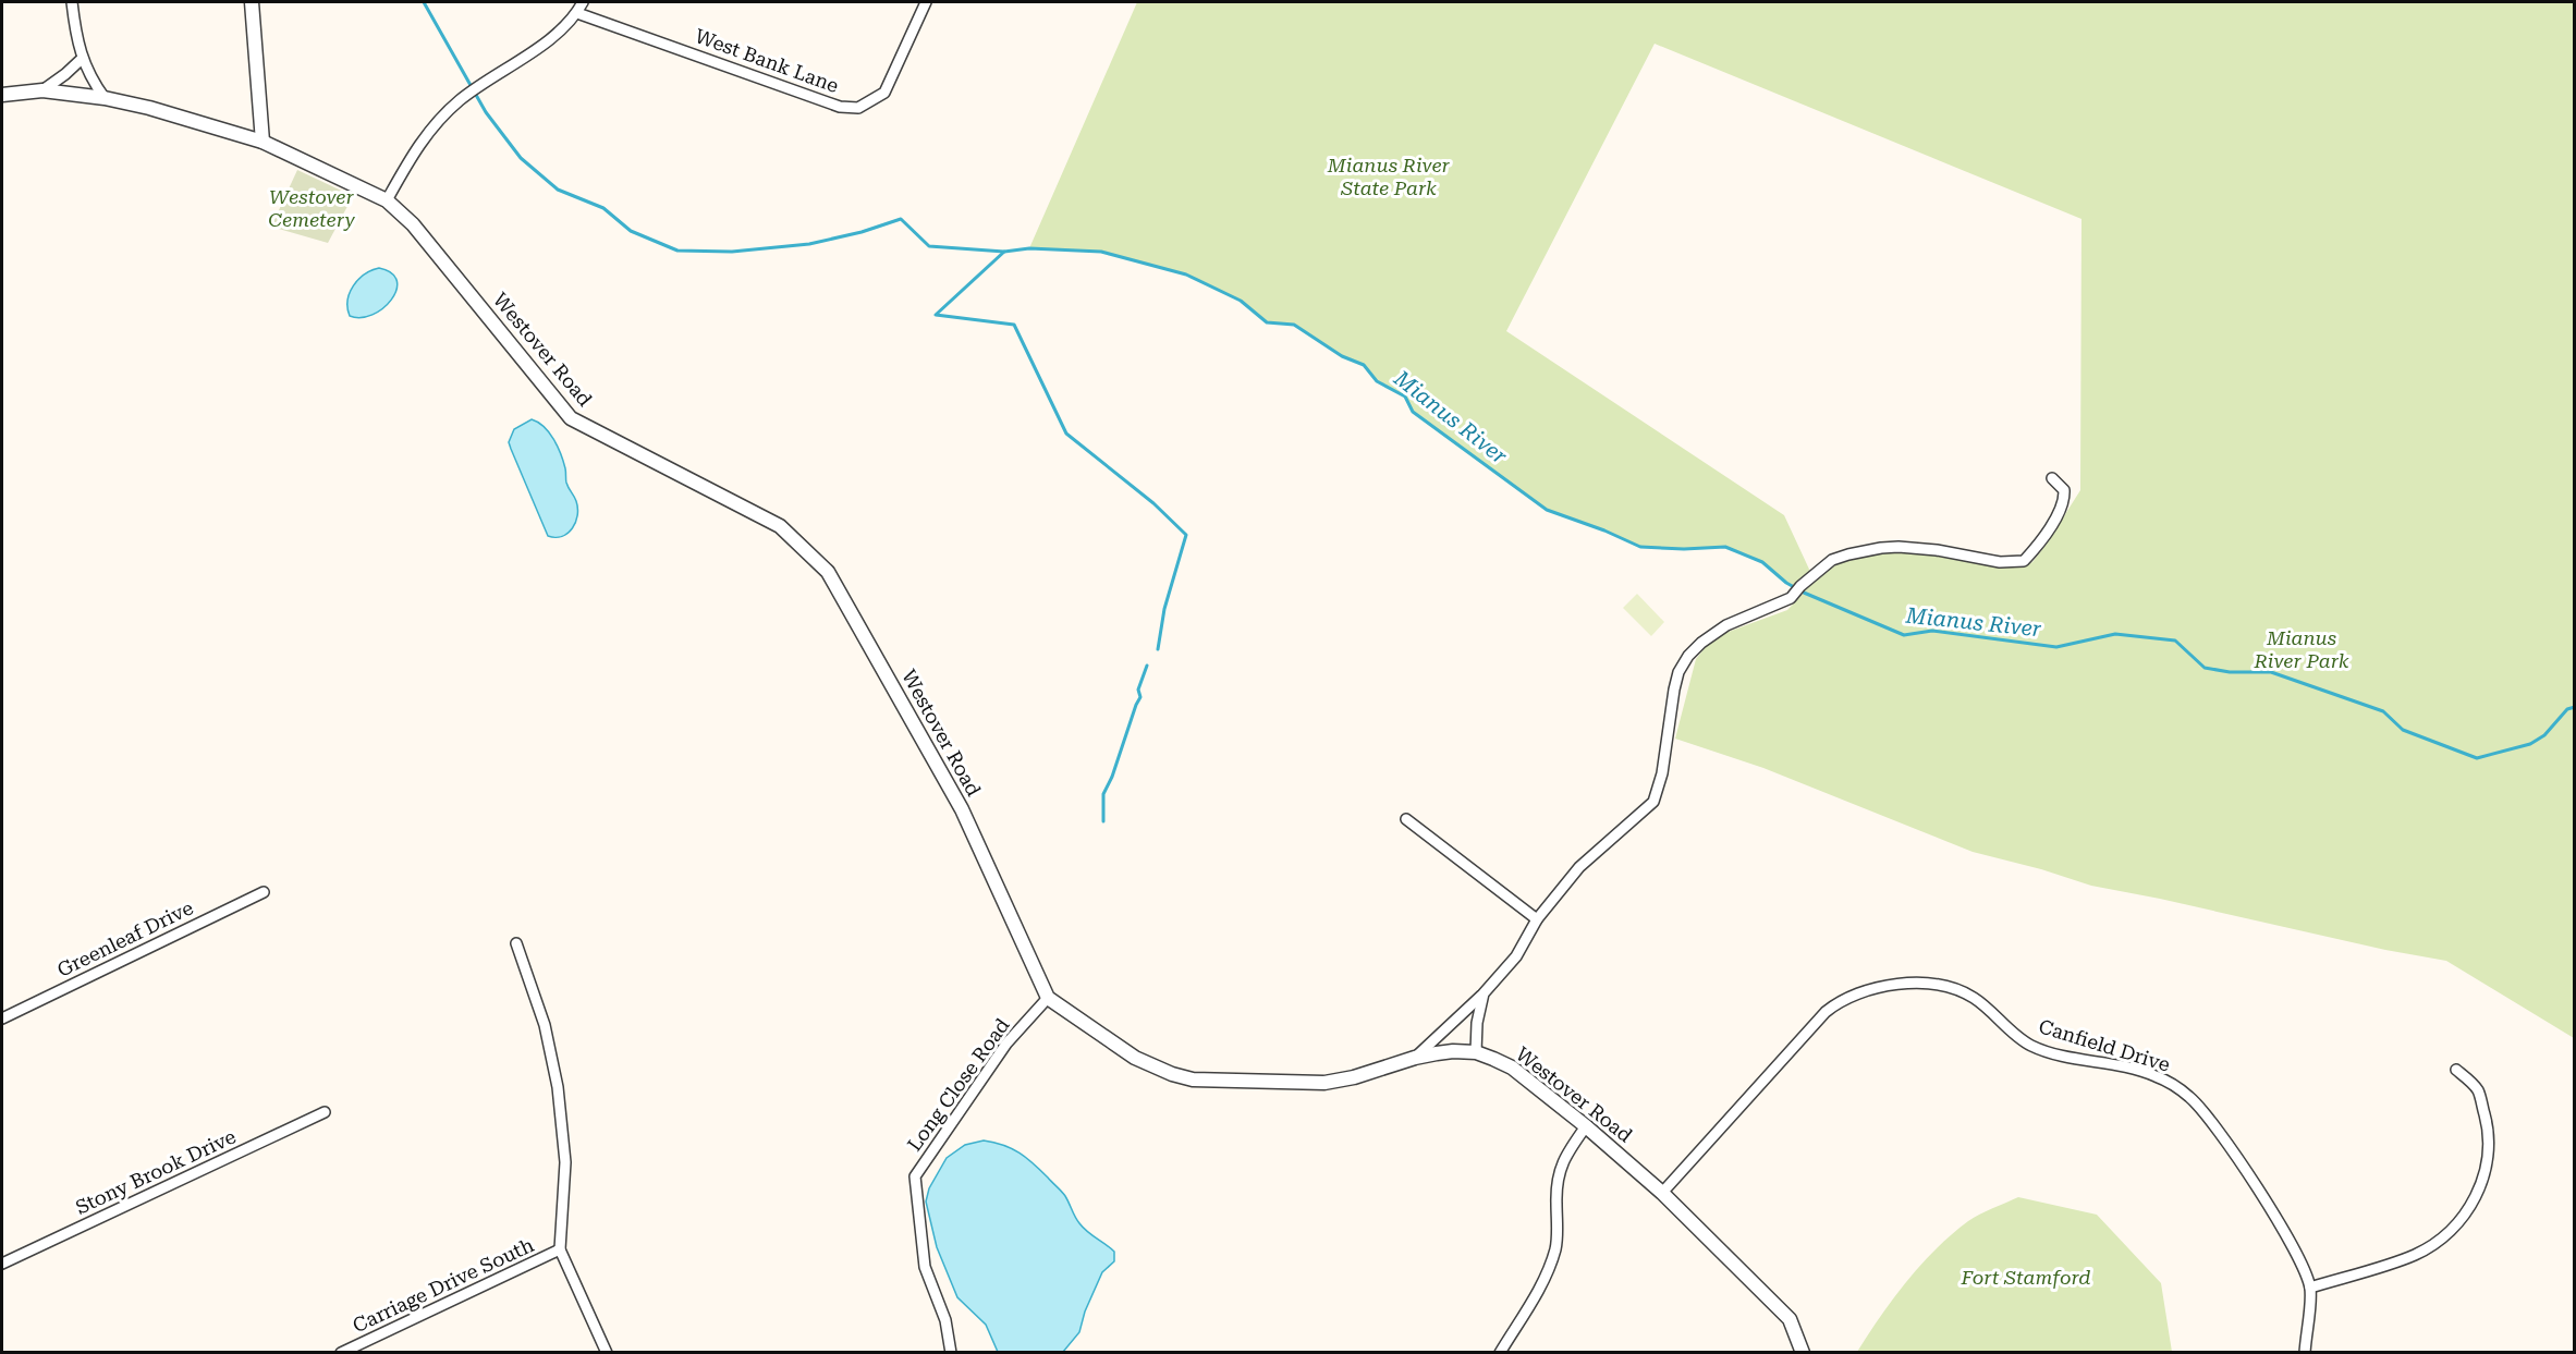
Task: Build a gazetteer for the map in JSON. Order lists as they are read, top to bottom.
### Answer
{
  "streets": {
    "street": [
      "West Bank Lane",
      "Westover Road",
      "Greenleaf Drive",
      "Canfield Drive",
      "Long Close Road",
      "Stony Brook Drive",
      "Carriage Drive South"
    ]
  },
  "crossings": [
    ["Westover Road", "Canfield Drive"],
    ["Westover Road", "Long Close Road"]
  ],
  "water": ["Mianus River"],
  "parks": [
    "Mianus River State Park",
    "Westover Cemetery",
    "Mianus River Park",
    "Fort Stamford"
  ]
}
